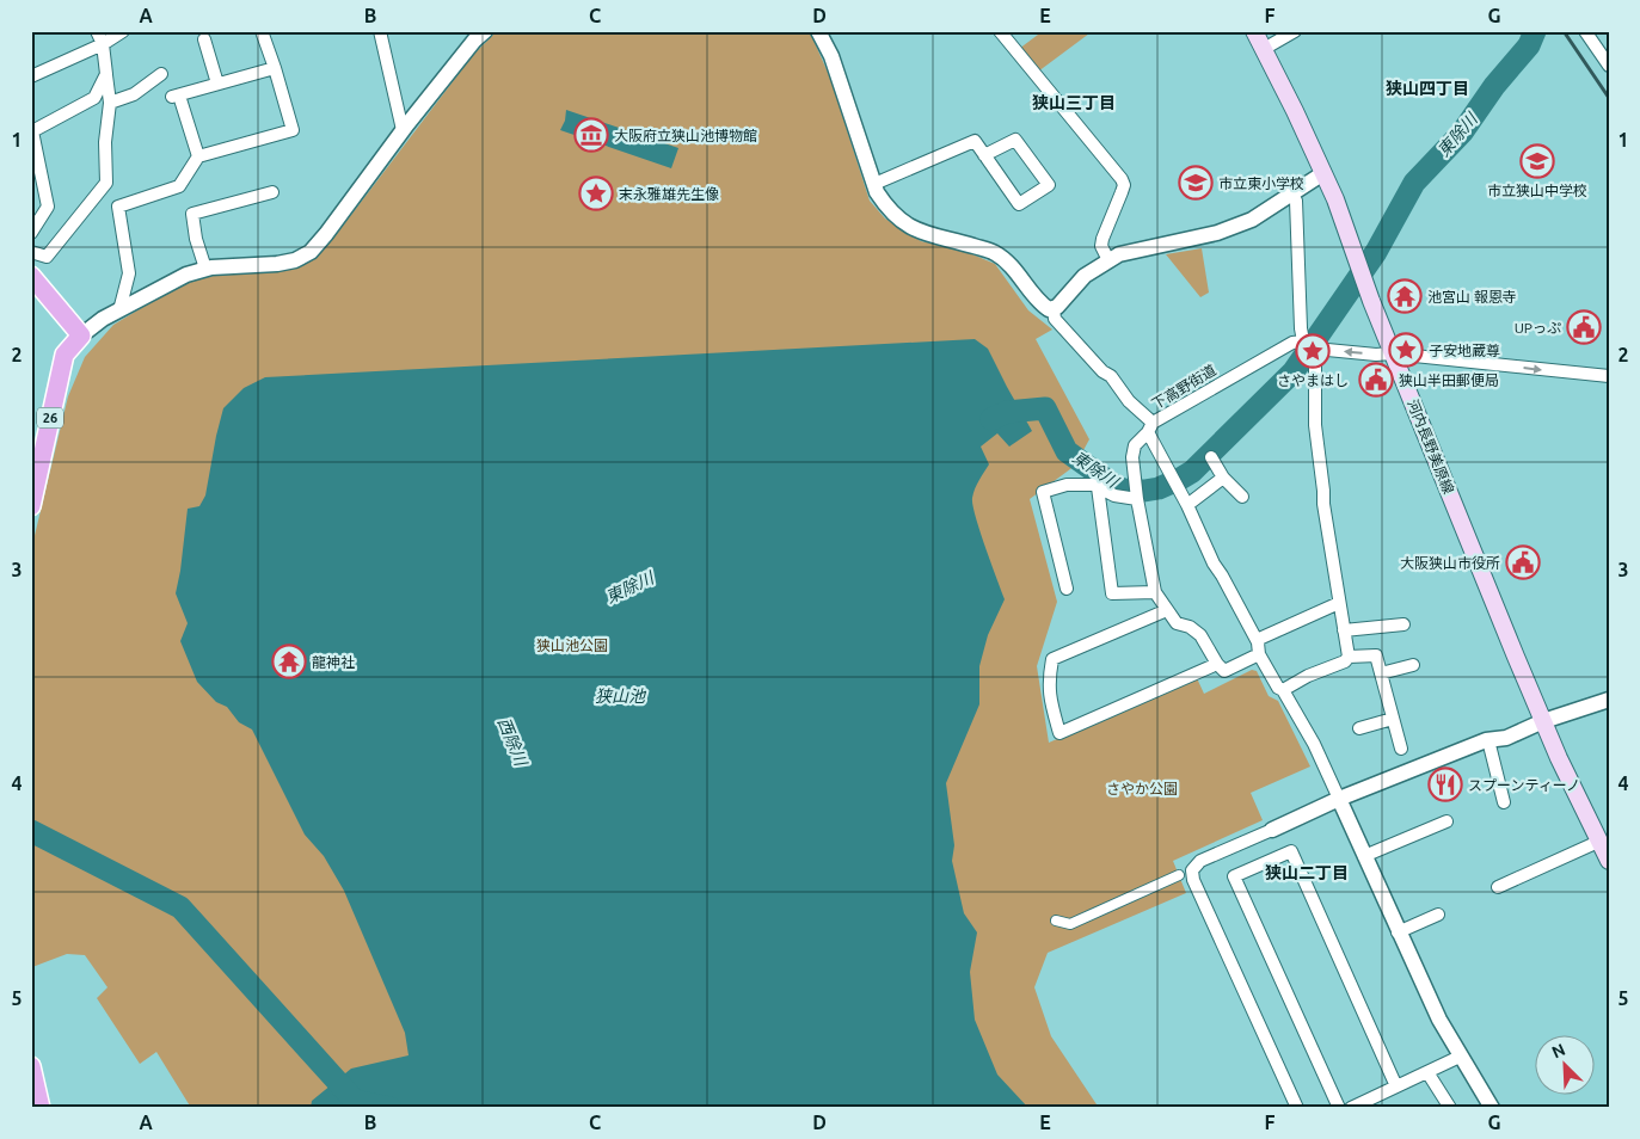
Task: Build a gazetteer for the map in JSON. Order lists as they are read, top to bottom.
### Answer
{
  "streets": {
    "main road": ["26", "河内長野美原線"],
    "street": ["下高野街道"]
  },
  "districts": ["狭山四丁目", "狭山三丁目", "狭山二丁目"],
  "water": ["東除川", "狭山池", "西除川"],
  "parks": ["狭山池公園", "さやか公園"],
  "places": {
    "museum": ["大阪府立狭山池博物館"],
    "school or university": ["市立狭山中学校", "市立東小学校"],
    "place": ["末永雅雄先生像", "子安地蔵尊", "さやまはし"],
    "temple": ["池宮山 報恩寺", "龍神社"],
    "public building": ["UPっぷ", "狭山半田郵便局", "大阪狭山市役所"],
    "restaurant": ["スプーンティーノ"]
  },
  "north": "top left",
  "grid": {
    "columns": [
      "A",
      "B",
      "C",
      "D",
      "E",
      "F",
      "G"
    ],
    "rows": [
      "1",
      "2",
      "3",
      "4",
      "5"
    ]
  }
}
